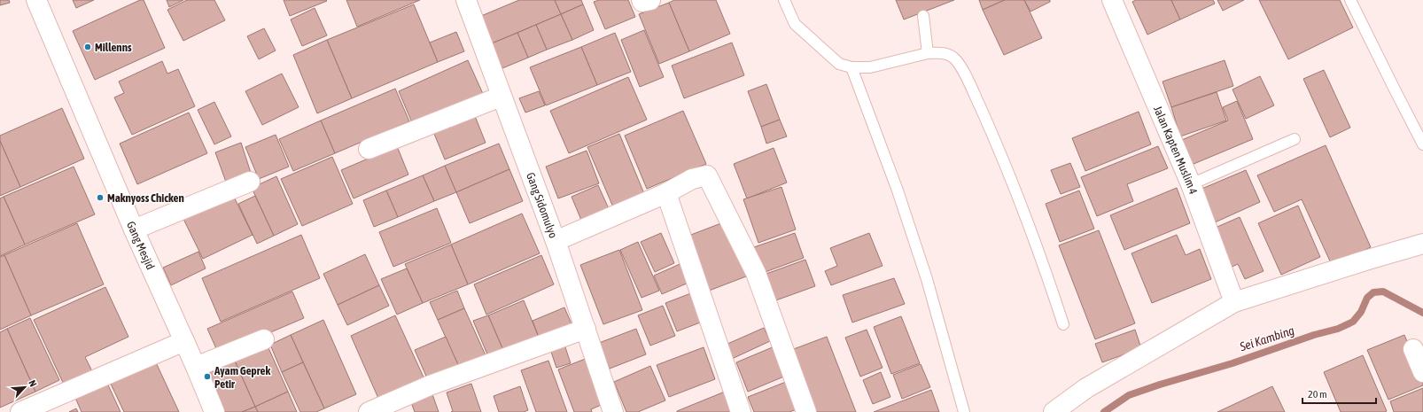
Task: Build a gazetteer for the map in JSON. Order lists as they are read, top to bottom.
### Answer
{
  "streets": {
    "street": ["Jalan Kapten Muslim 4", "Gang Sidomulyo", "Gang Mesjid"]
  },
  "water": ["Sei Kambing"],
  "places": ["Millenns", "Maknyoss Chicken", "Ayam Geprek Petir"],
  "scale_bar": "20 m",
  "north": "top right"
}
